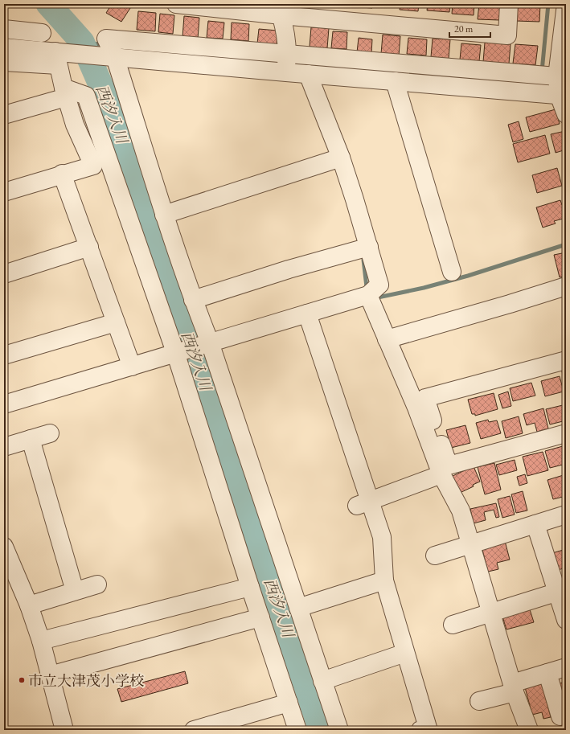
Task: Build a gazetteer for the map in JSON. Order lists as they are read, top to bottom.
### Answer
{
  "water": ["西汐入川"],
  "places": ["市立大津茂小学校"],
  "scale_bar": "20 m"
}
